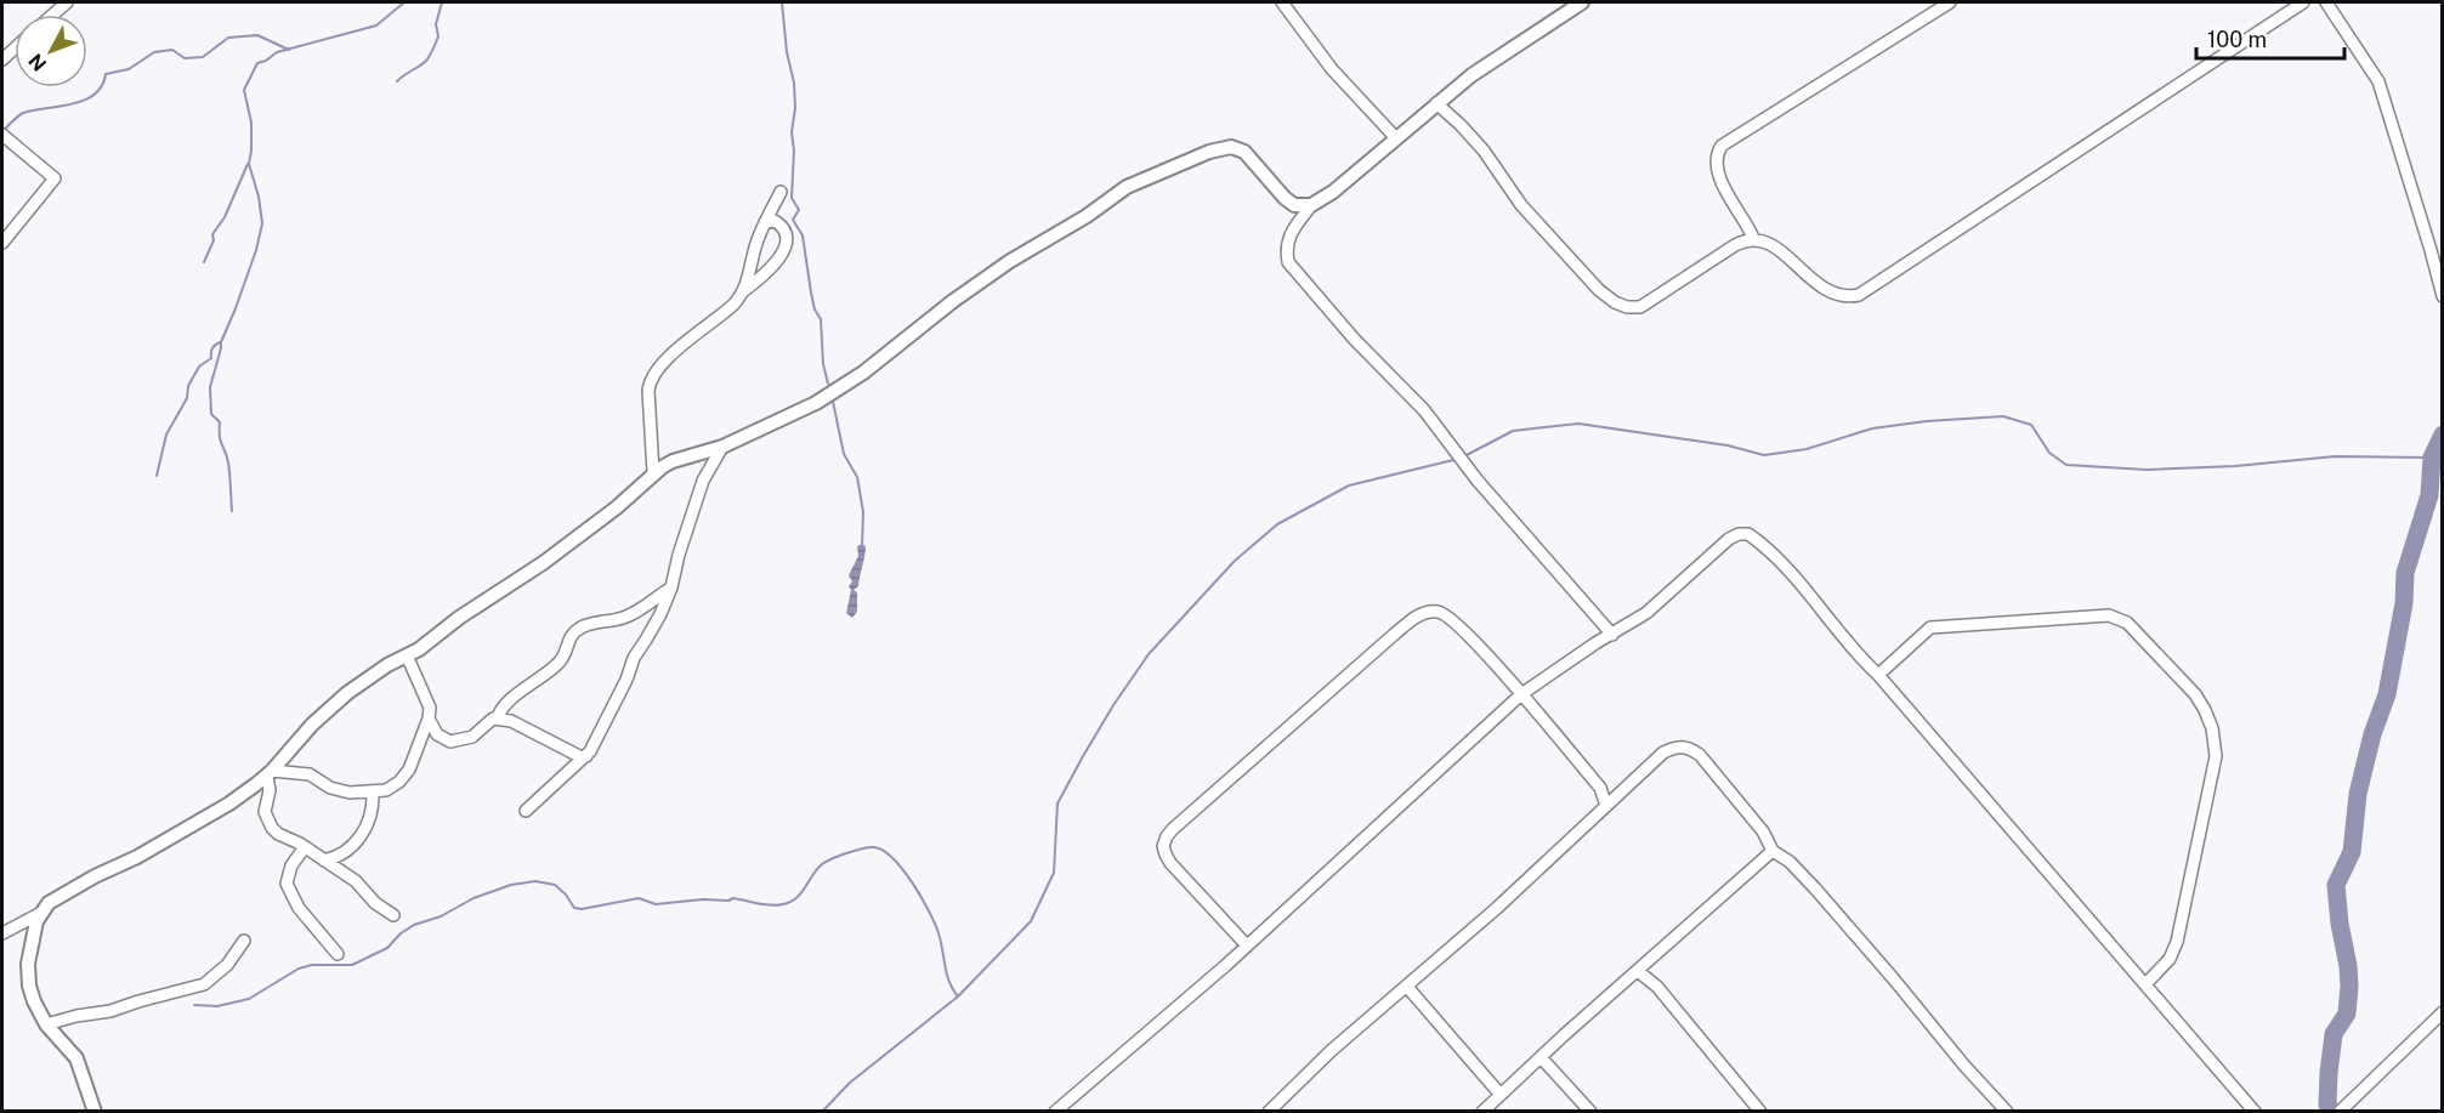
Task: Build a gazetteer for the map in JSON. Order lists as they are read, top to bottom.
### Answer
{
  "scale_bar": "100 m",
  "north": "bottom left"
}
